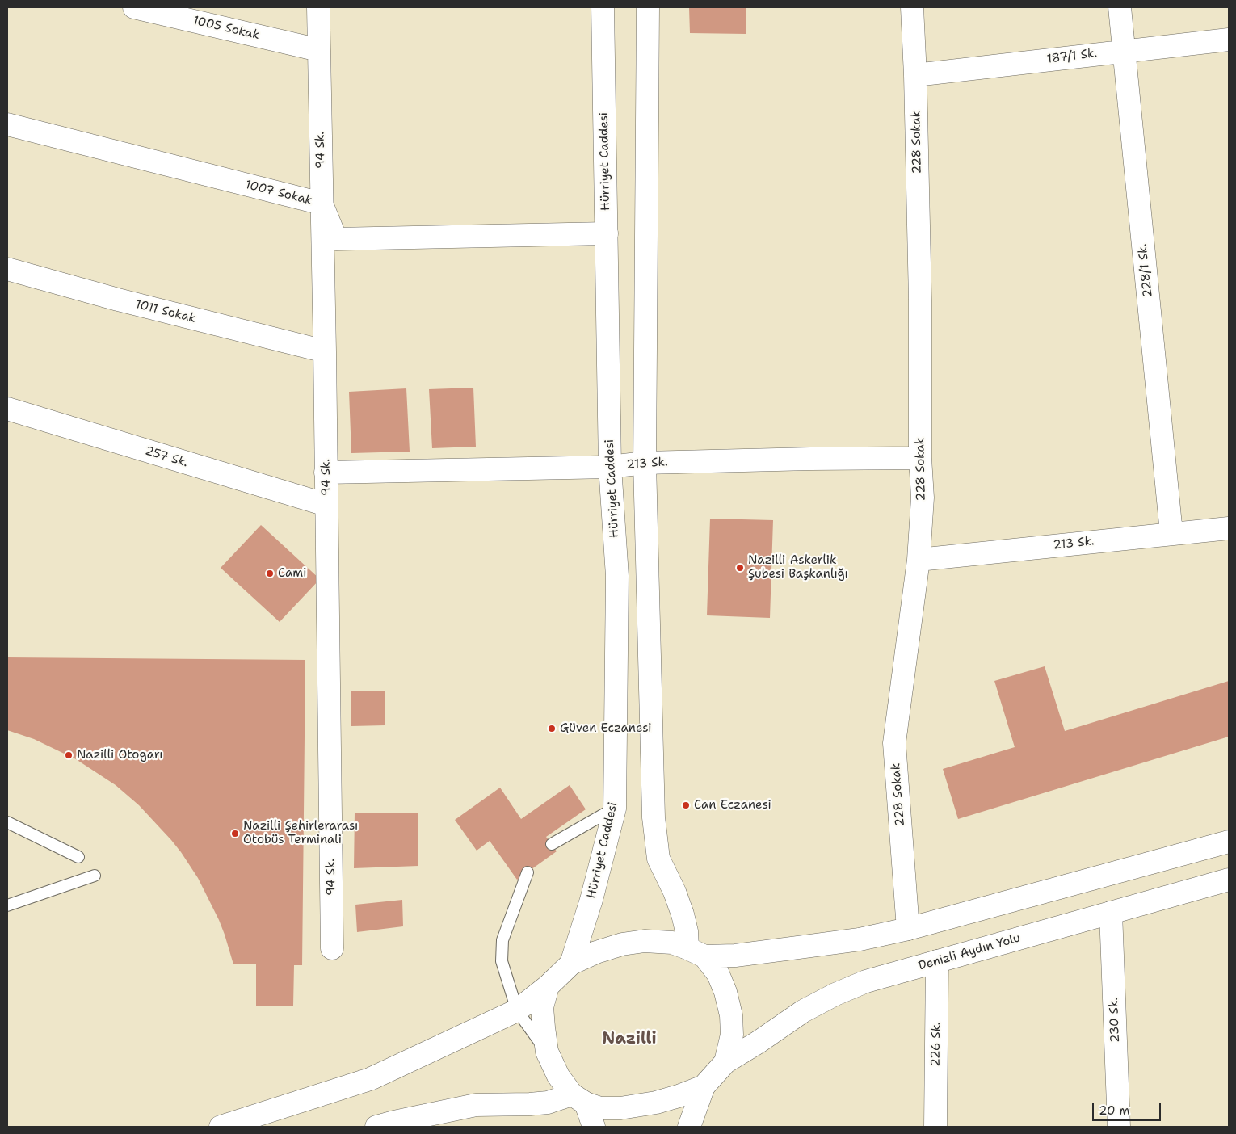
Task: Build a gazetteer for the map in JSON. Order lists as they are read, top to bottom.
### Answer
{
  "streets": {
    "main road": [
      "1005 Sokak",
      "187/1 Sk.",
      "228 Sokak",
      "94 Sk.",
      "Hürriyet Caddesi",
      "1007 Sokak",
      "228/1 Sk.",
      "1011 Sokak",
      "257 Sk.",
      "213 Sk.",
      "Denizli Aydın Yolu",
      "230 Sk.",
      "226 Sk."
    ]
  },
  "crossings": [
    ["1005 Sokak", "94 Sk."],
    ["187/1 Sk.", "228 Sokak"],
    ["187/1 Sk.", "228/1 Sk."],
    ["228 Sokak", "213 Sk."],
    ["94 Sk.", "1007 Sokak"],
    ["94 Sk.", "1011 Sokak"],
    ["94 Sk.", "257 Sk."],
    ["94 Sk.", "213 Sk."],
    ["Hürriyet Caddesi", "1007 Sokak"],
    ["Hürriyet Caddesi", "213 Sk."],
    ["228/1 Sk.", "213 Sk."],
    ["Denizli Aydın Yolu", "230 Sk."],
    ["Denizli Aydın Yolu", "226 Sk."]
  ],
  "districts": ["Nazilli"],
  "places": [
    "Nazilli Askerlik Şubesi Başkanlığı",
    "Cami",
    "Güven Eczanesi",
    "Nazilli Otogarı",
    "Can Eczanesi",
    "Nazilli Şehirlerarası Otobüs Terminali"
  ],
  "scale_bar": "20 m"
}
